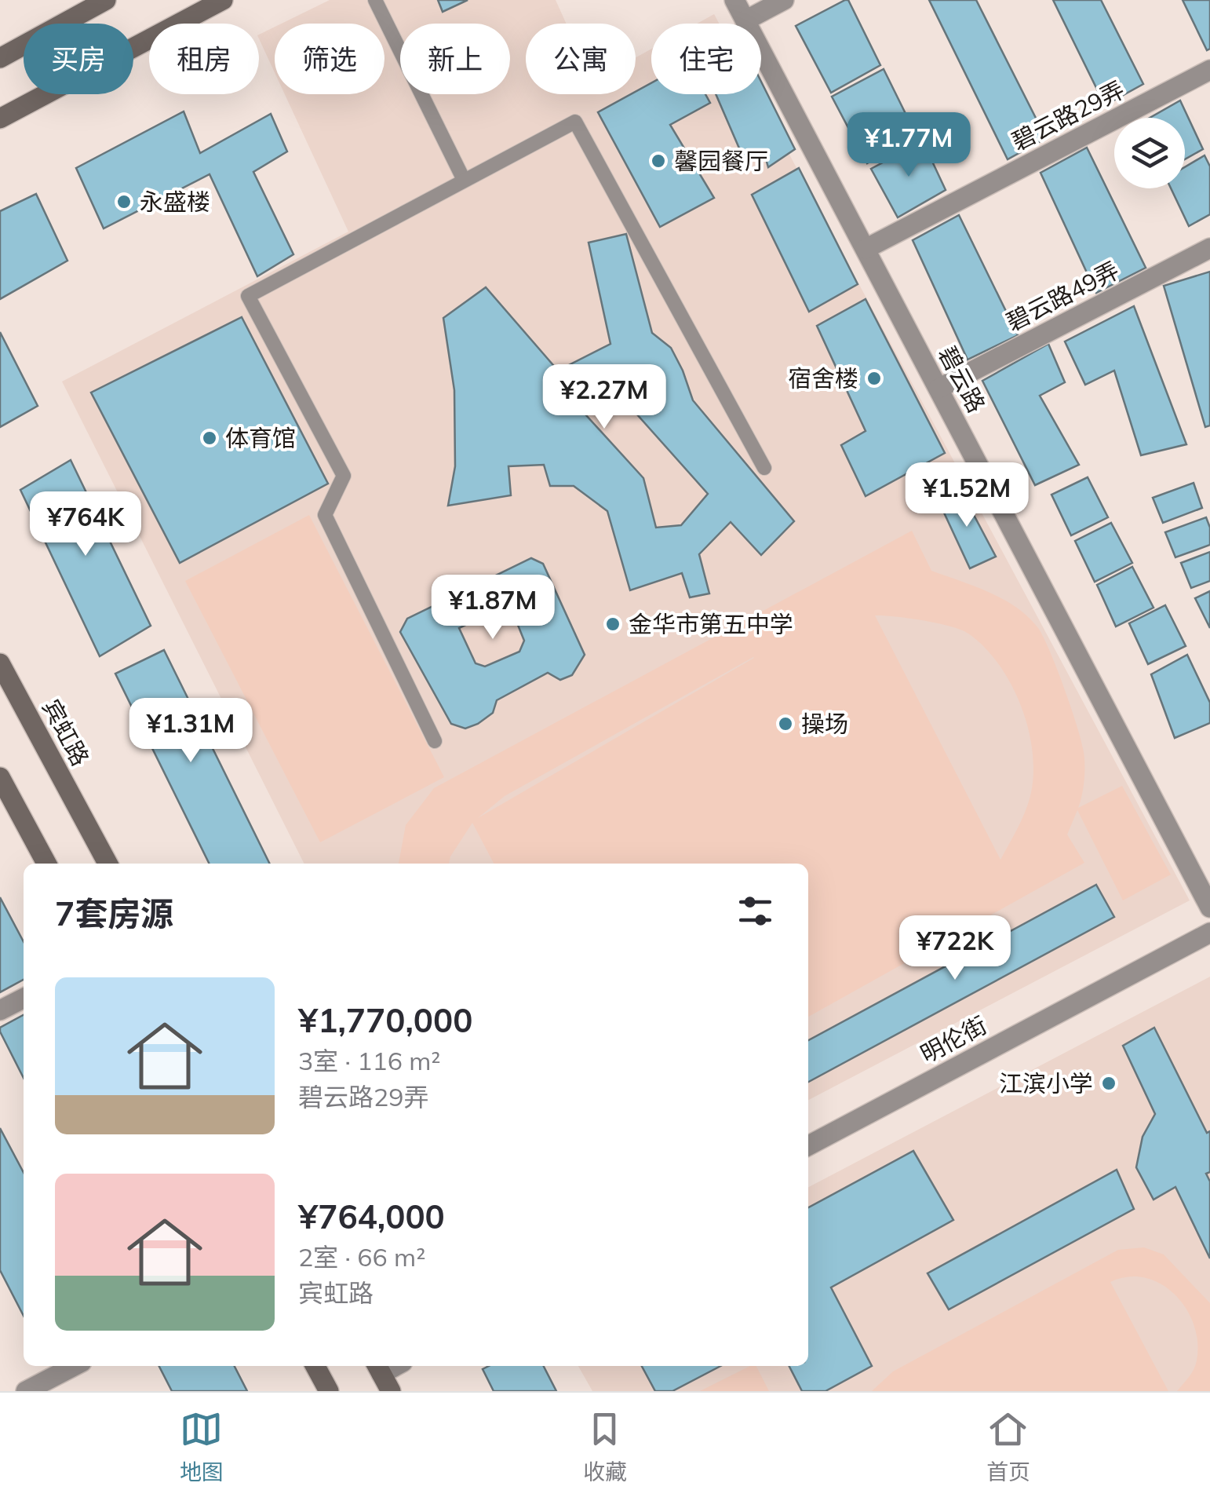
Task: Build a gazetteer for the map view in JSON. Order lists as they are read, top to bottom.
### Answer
{
  "streets": {
    "main road": ["宾虹路"],
    "street": [
      "碧云路29弄",
      "碧云路49弄",
      "碧云路",
      "明伦街"
    ]
  },
  "crossings": [
    ["碧云路29弄", "碧云路"],
    ["碧云路49弄", "碧云路"]
  ],
  "places": [
    "馨园餐厅",
    "永盛楼",
    "宿舍楼",
    "体育馆",
    "金华市第五中学",
    "操场",
    "江滨小学"
  ],
  "page": {
    "chip": [
      "买房",
      "租房",
      "筛选",
      "新上",
      "公寓",
      "住宅"
    ],
    "price": [
      "¥1.77M",
      "¥2.27M",
      "¥1.52M",
      "¥764K",
      "¥1.87M",
      "¥1.31M",
      "¥722K"
    ],
    "heading": "7套房源",
    "list": [
      {
        "name": "¥1,770,000",
        "note": "3室 · 116 m² · 碧云路29弄"
      },
      {
        "name": "¥764,000",
        "note": "2室 · 66 m² · 宾虹路"
      }
    ],
    "tabs": ["地图", "收藏", "首页"]
  }
}
